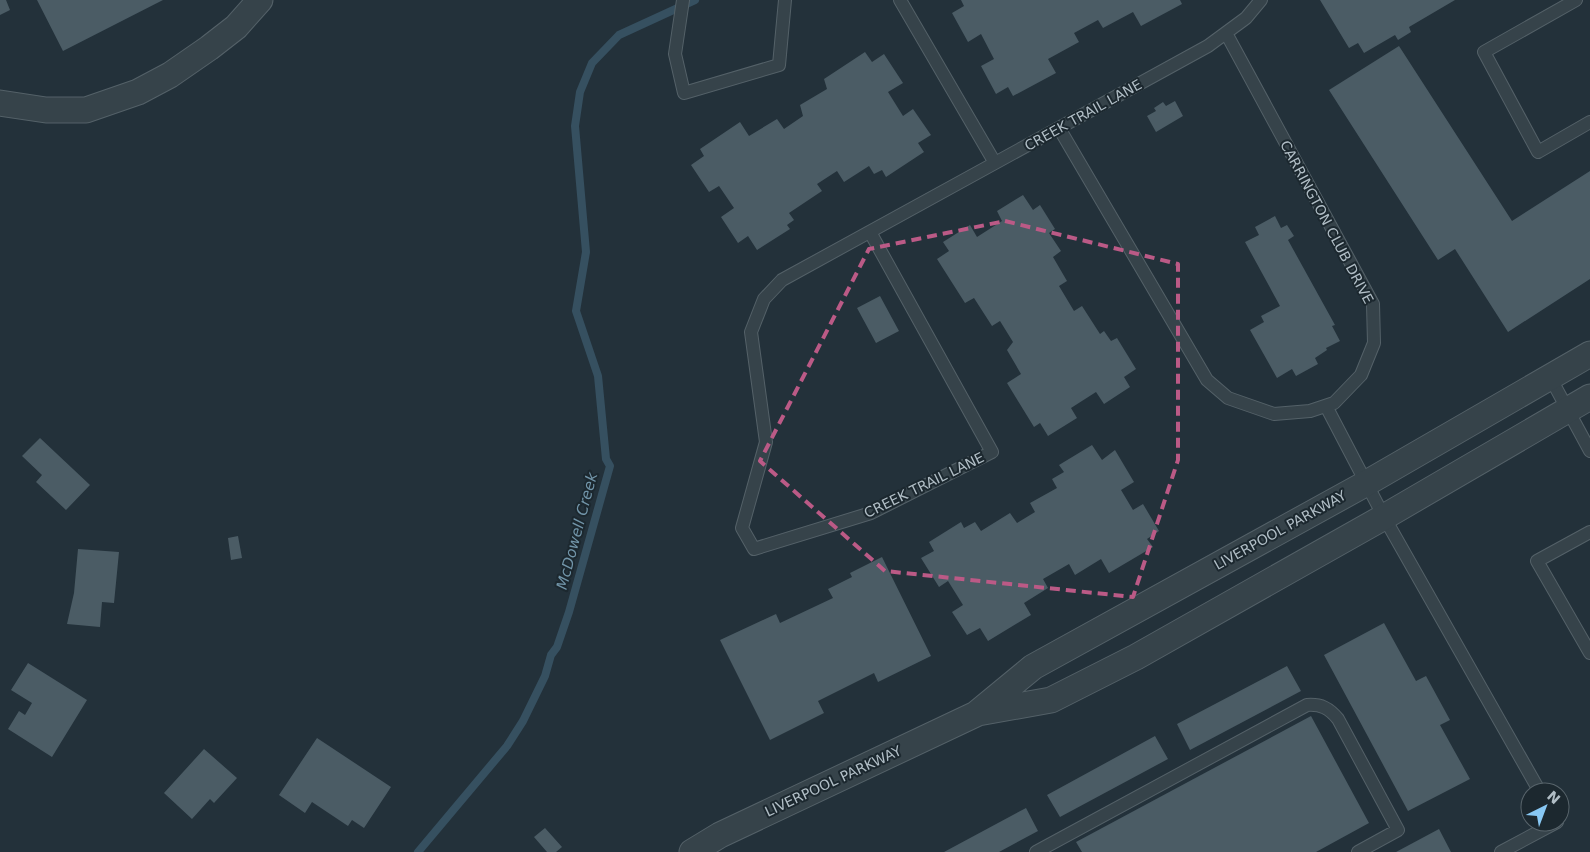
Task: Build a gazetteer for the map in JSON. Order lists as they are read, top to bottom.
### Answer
{
  "streets": {
    "street": ["LIVERPOOL PARKWAY"],
    "lane": ["CREEK TRAIL LANE", "CARRINGTON CLUB DRIVE"]
  },
  "crossings": [
    ["CREEK TRAIL LANE", "CARRINGTON CLUB DRIVE"]
  ],
  "water": ["McDowell Creek"],
  "north": "top right"
}
